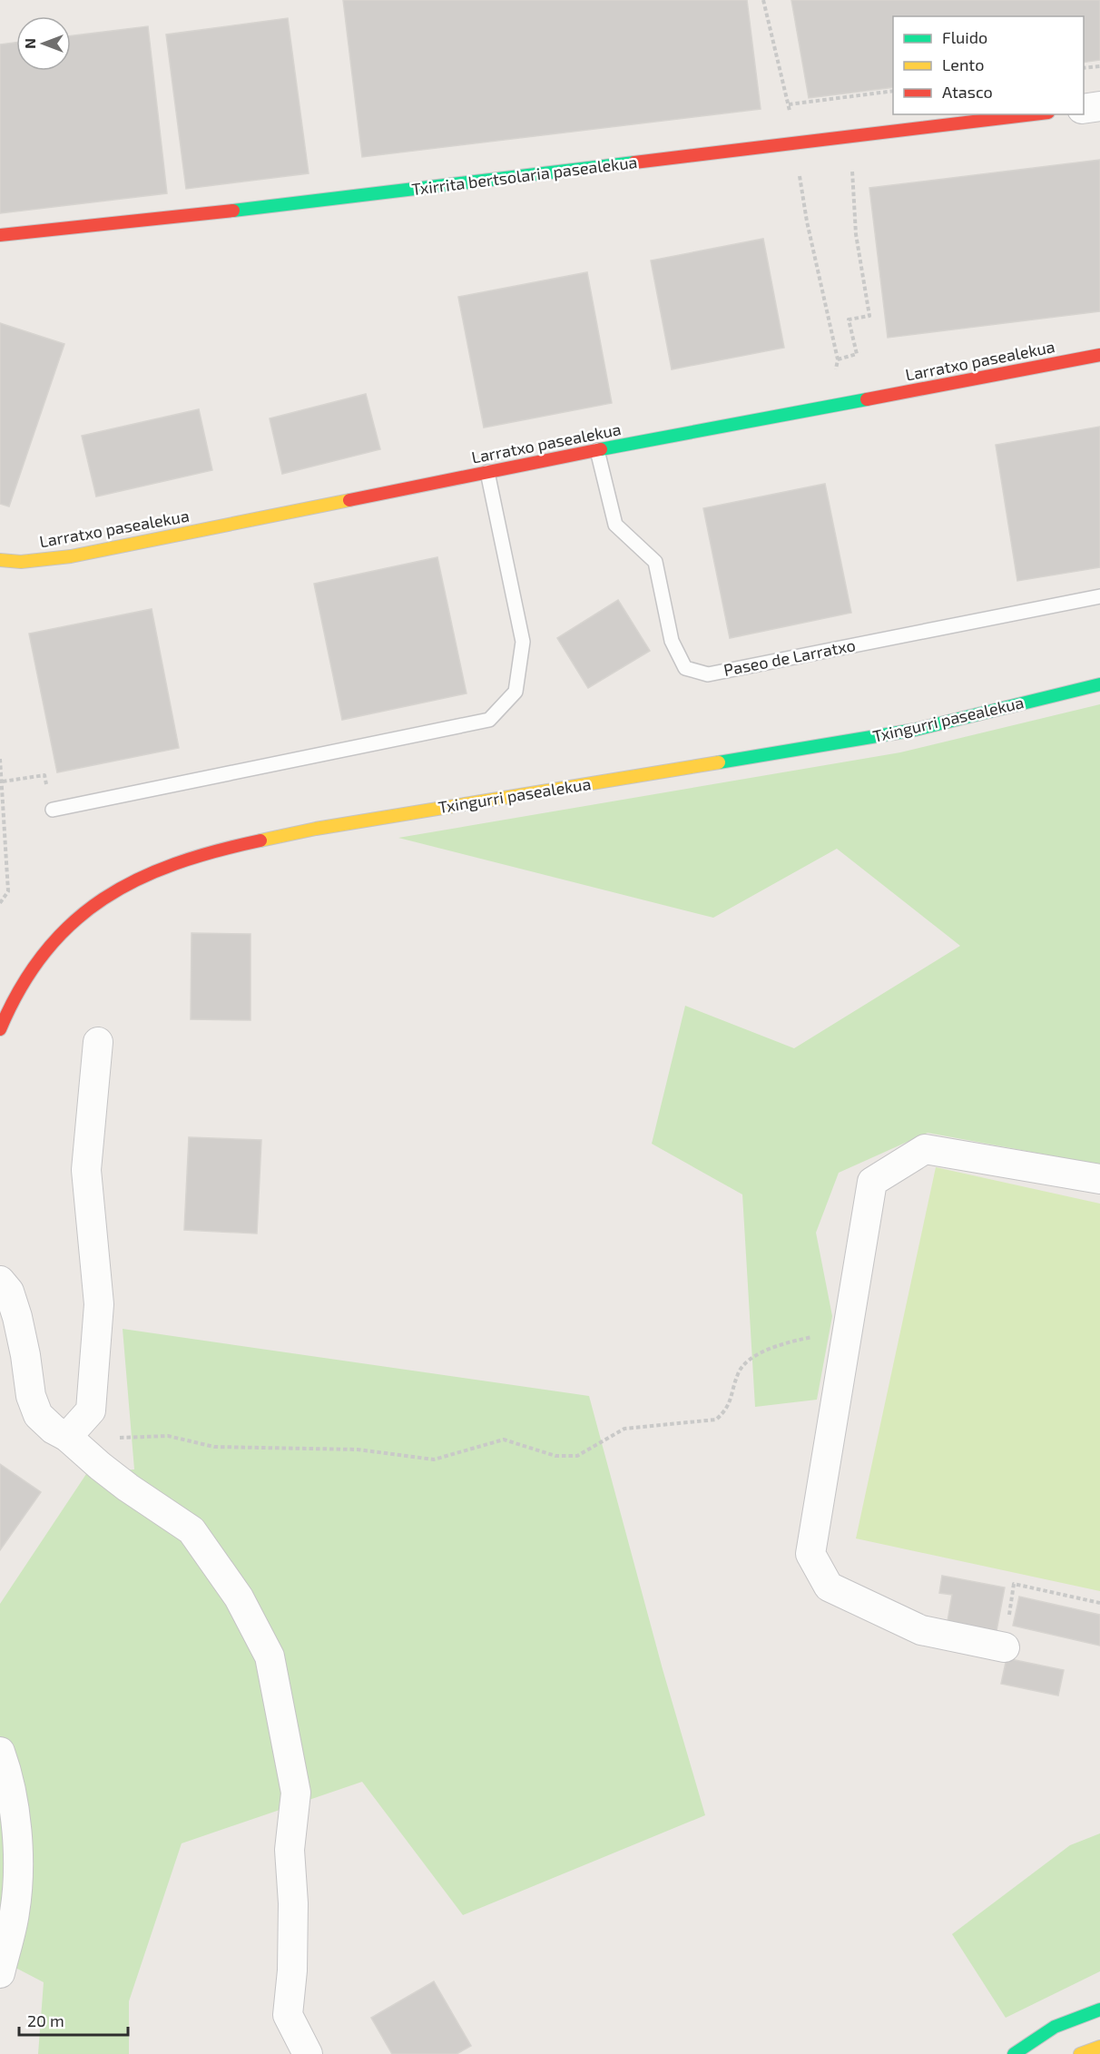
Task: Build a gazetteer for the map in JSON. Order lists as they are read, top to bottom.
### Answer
{
  "streets": {
    "main road": ["Txirrita bertsolaria pasealekua", "Larratxo pasealekua", "Txingurri pasealekua"],
    "lane": ["Paseo de Larratxo"]
  },
  "crossings": [
    ["Larratxo pasealekua", "Paseo de Larratxo"]
  ],
  "legend": ["Fluido", "Lento", "Atasco"],
  "scale_bar": "20 m",
  "north": "left"
}
